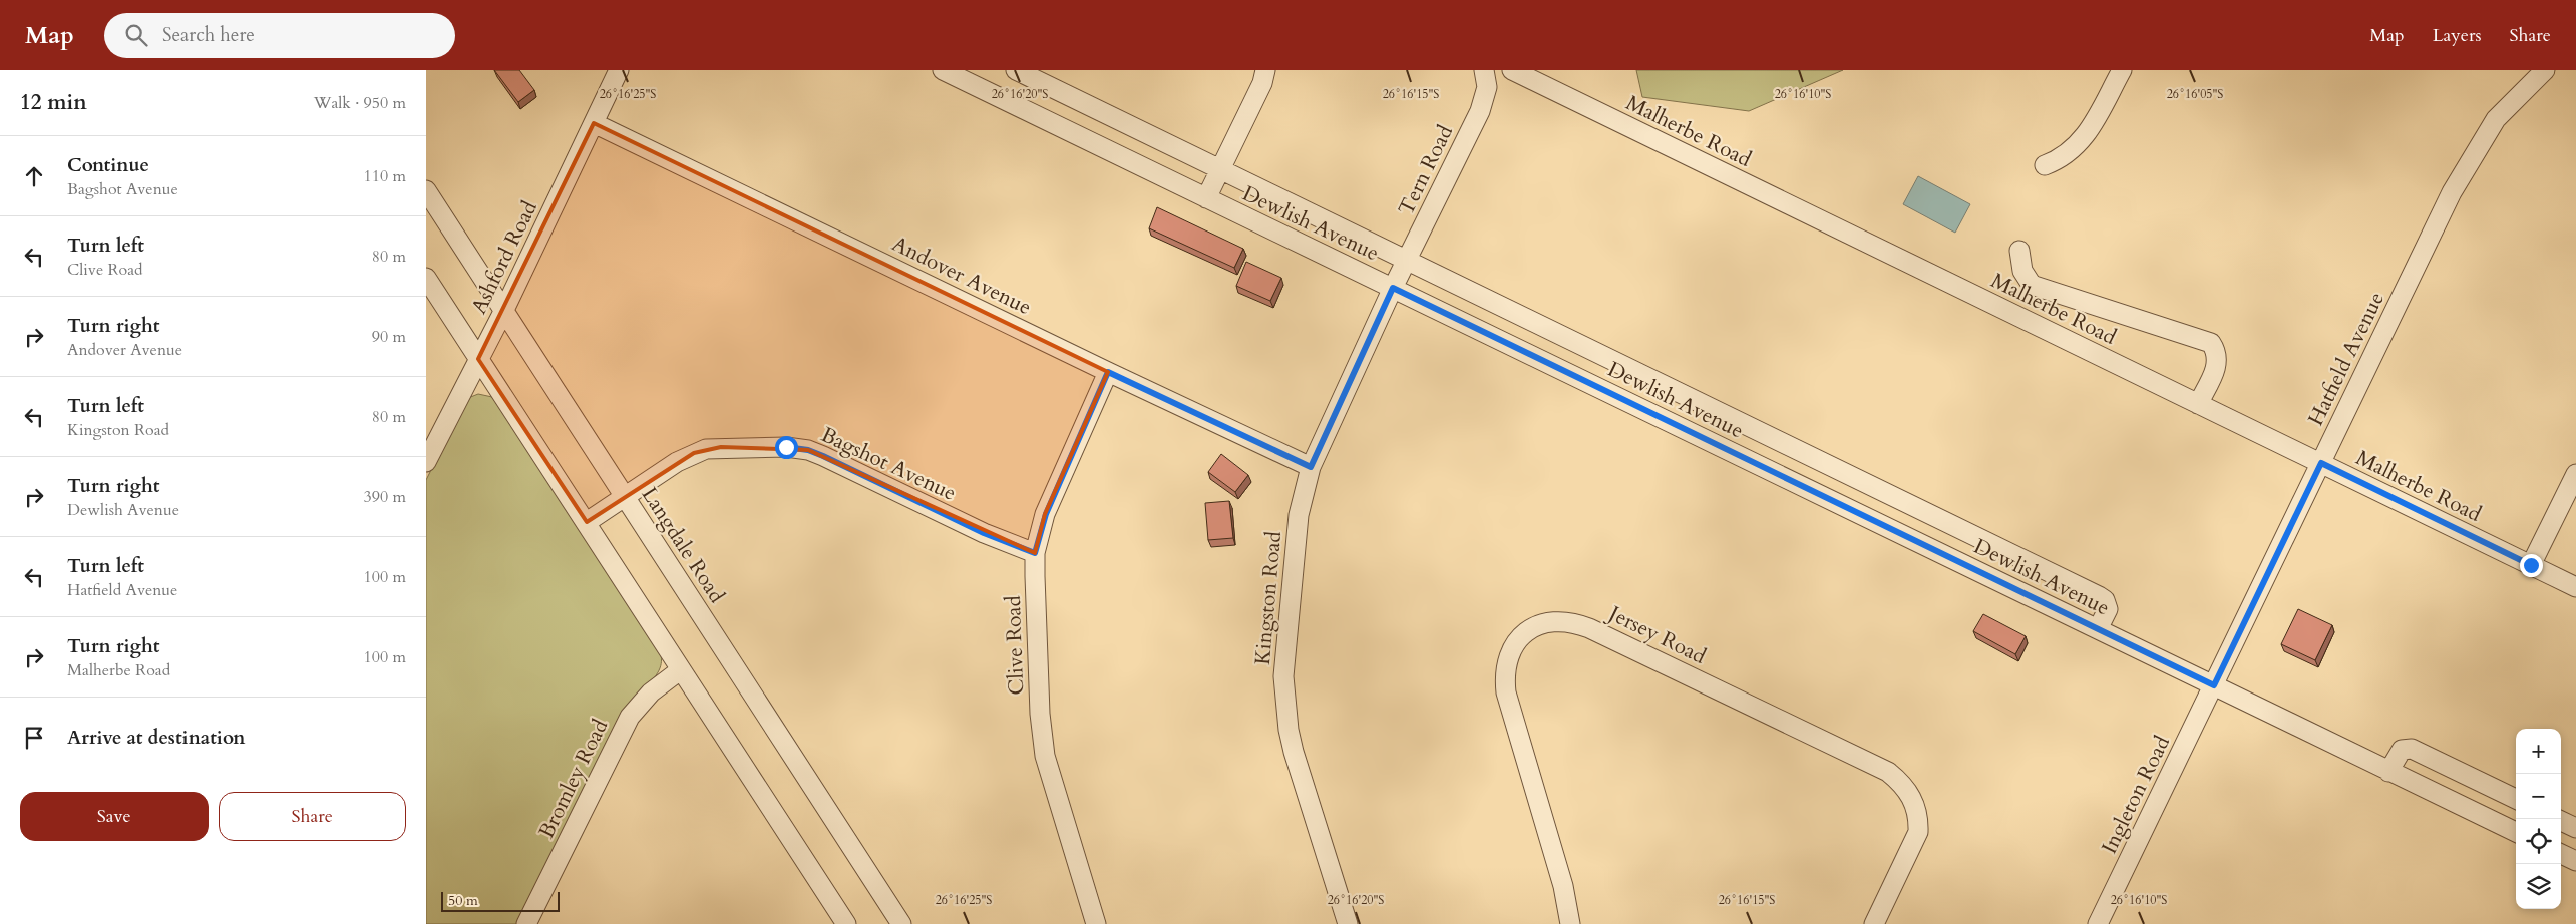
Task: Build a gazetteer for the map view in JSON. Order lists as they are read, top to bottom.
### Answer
{
  "streets": {
    "street": [
      "Malherbe Road",
      "Tern Road",
      "Dewlish Avenue",
      "Ashford Road",
      "Andover Avenue",
      "Hatfield Avenue",
      "Bagshot Avenue",
      "Langdale Road",
      "Kingston Road",
      "Jersey Road",
      "Clive Road",
      "Bromley Road",
      "Ingleton Road"
    ]
  },
  "crossings": [
    ["Malherbe Road", "Hatfield Avenue"],
    ["Tern Road", "Dewlish Avenue"],
    ["Tern Road", "Kingston Road"],
    ["Dewlish Avenue", "Hatfield Avenue"],
    ["Dewlish Avenue", "Kingston Road"],
    ["Dewlish Avenue", "Ingleton Road"],
    ["Ashford Road", "Andover Avenue"],
    ["Ashford Road", "Langdale Road"],
    ["Andover Avenue", "Kingston Road"],
    ["Andover Avenue", "Clive Road"],
    ["Hatfield Avenue", "Ingleton Road"],
    ["Bagshot Avenue", "Langdale Road"],
    ["Bagshot Avenue", "Clive Road"]
  ],
  "scale_bar": "50 m",
  "page": {
    "header": "Map",
    "search": "Search here",
    "nav": ["Map", "Layers", "Share"],
    "heading": ["12 min", "Walk · 950 m"],
    "list": [
      ["Continue", "Bagshot Avenue", "110 m"],
      ["Turn left", "Clive Road", "80 m"],
      ["Turn right", "Andover Avenue", "90 m"],
      ["Turn left", "Kingston Road", "80 m"],
      ["Turn right", "Dewlish Avenue", "390 m"],
      ["Turn left", "Hatfield Avenue", "100 m"],
      ["Turn right", "Malherbe Road", "100 m"],
      "Arrive at destination"
    ],
    "map_buttons": ["+", "−"],
    "buttons": ["Save", "Share"],
    "scale": "50 m"
  },
  "coordinates": [
    "26°16'25\"S",
    "26°16'10\"S",
    "26°16'20\"S",
    "26°16'15\"S",
    "26°16'05\"S"
  ]
}
